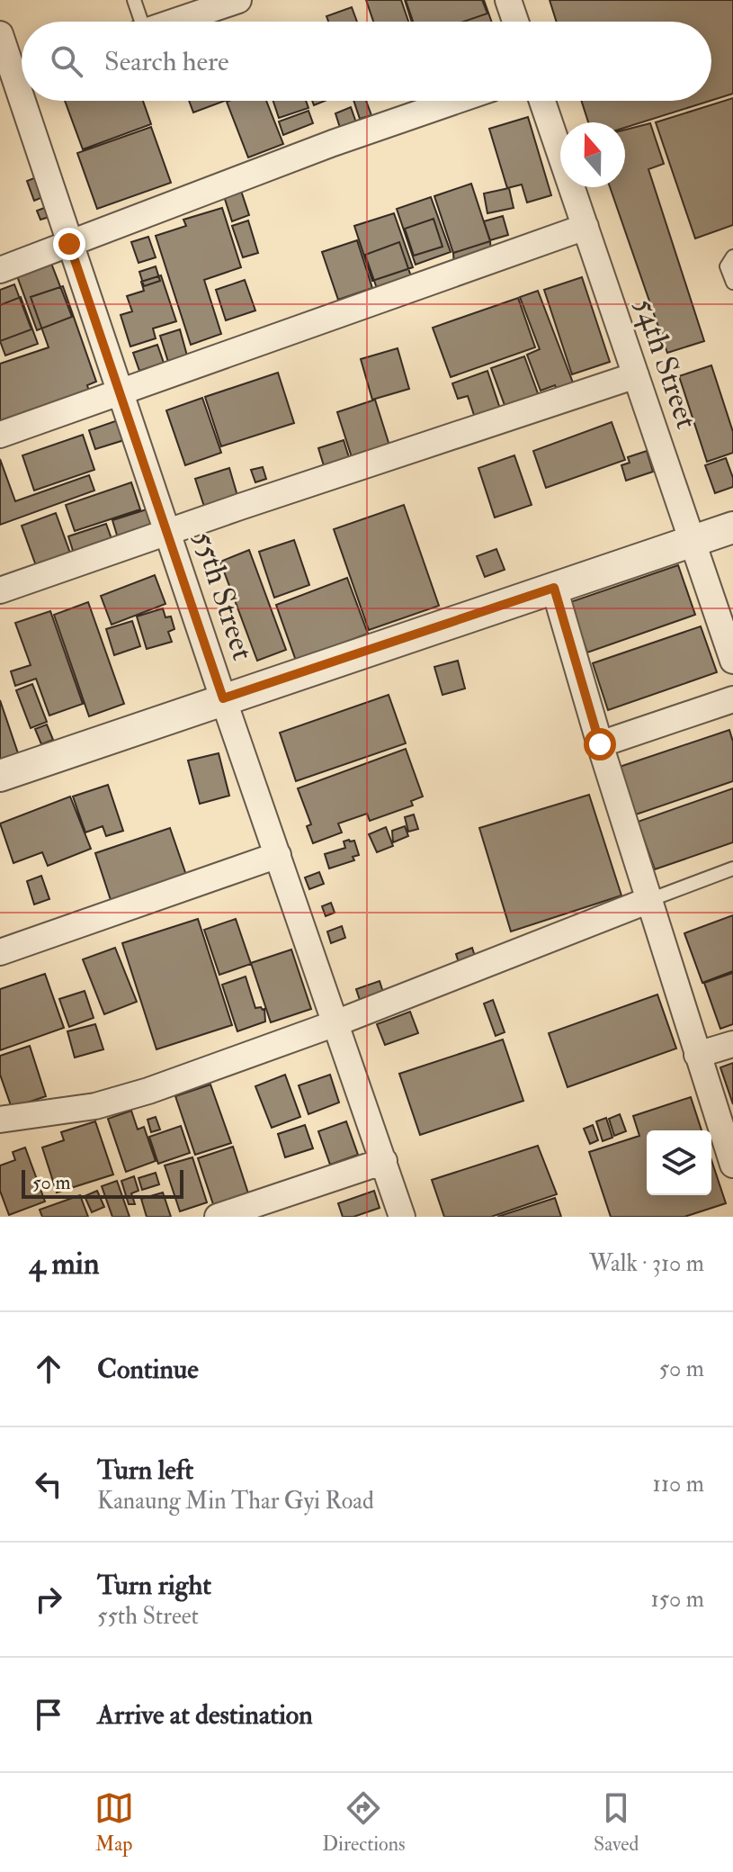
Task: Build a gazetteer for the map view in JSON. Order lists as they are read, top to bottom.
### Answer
{
  "streets": {
    "street": ["54th Street", "55th Street"]
  },
  "scale_bar": "50 m",
  "north": "top",
  "page": {
    "search": "Search here",
    "scale": "50 m",
    "heading": ["4 min", "Walk · 310 m"],
    "list": [
      ["Continue", "50 m"],
      ["Turn left", "Kanaung Min Thar Gyi Road", "110 m"],
      ["Turn right", "55th Street", "150 m"],
      "Arrive at destination"
    ],
    "nav": ["Map", "Directions", "Saved"]
  }
}
